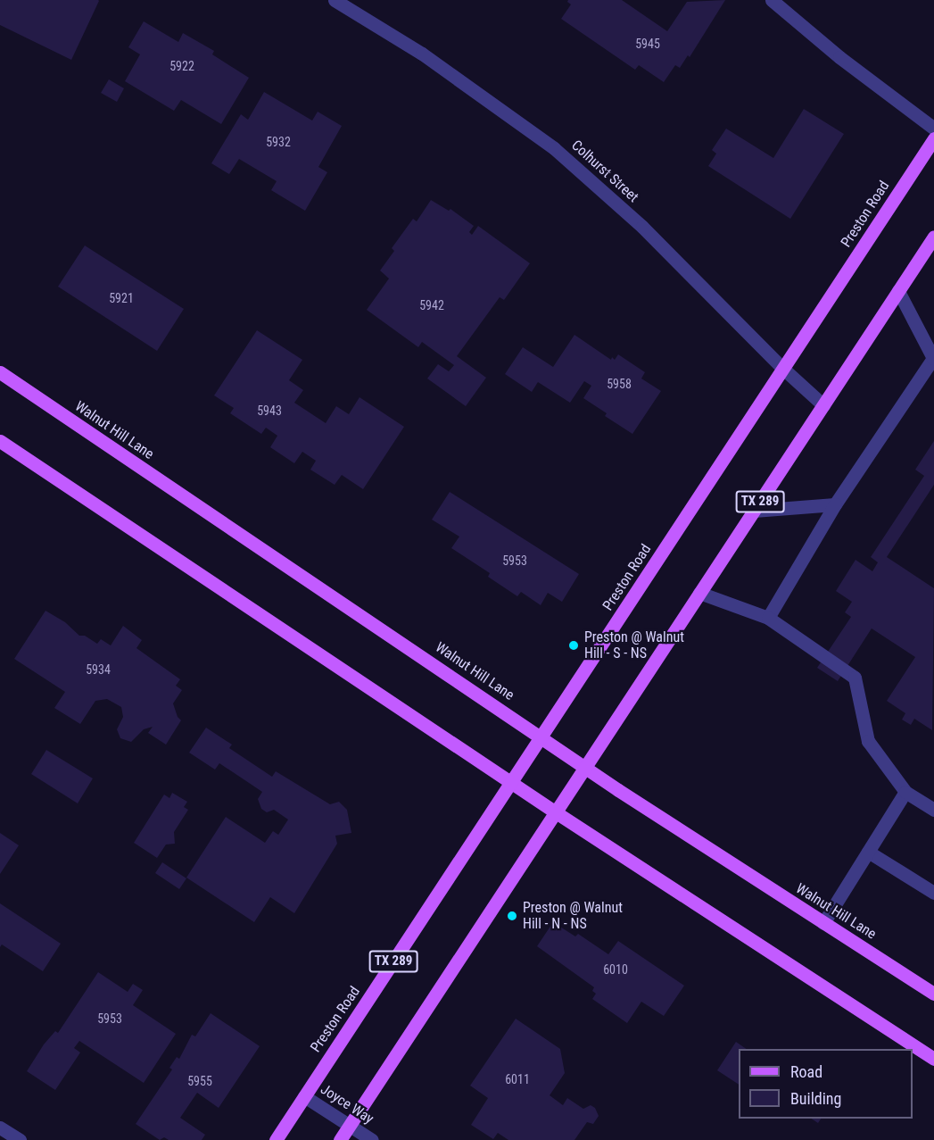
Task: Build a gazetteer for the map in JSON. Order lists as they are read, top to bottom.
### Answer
{
  "streets": {
    "main road": ["Preston Road", "Walnut Hill Lane", "TX 289"],
    "street": ["Colhurst Street", "Joyce Way"]
  },
  "crossings": [
    ["Colhurst Street", "Preston Road"],
    ["Colhurst Street", "TX 289"],
    ["Preston Road", "Walnut Hill Lane"],
    ["Preston Road", "Joyce Way"],
    ["Walnut Hill Lane", "TX 289"],
    ["TX 289", "Joyce Way"]
  ],
  "places": ["Preston @ Walnut Hill - S - NS", "Preston @ Walnut Hill - N - NS"],
  "house_numbers": [
    "5945",
    "5922",
    "5932",
    "5921",
    "5942",
    "5958",
    "5943",
    "5953",
    "5934",
    "6010",
    "5953",
    "6011",
    "5955"
  ],
  "legend": ["Road", "Building"]
}
